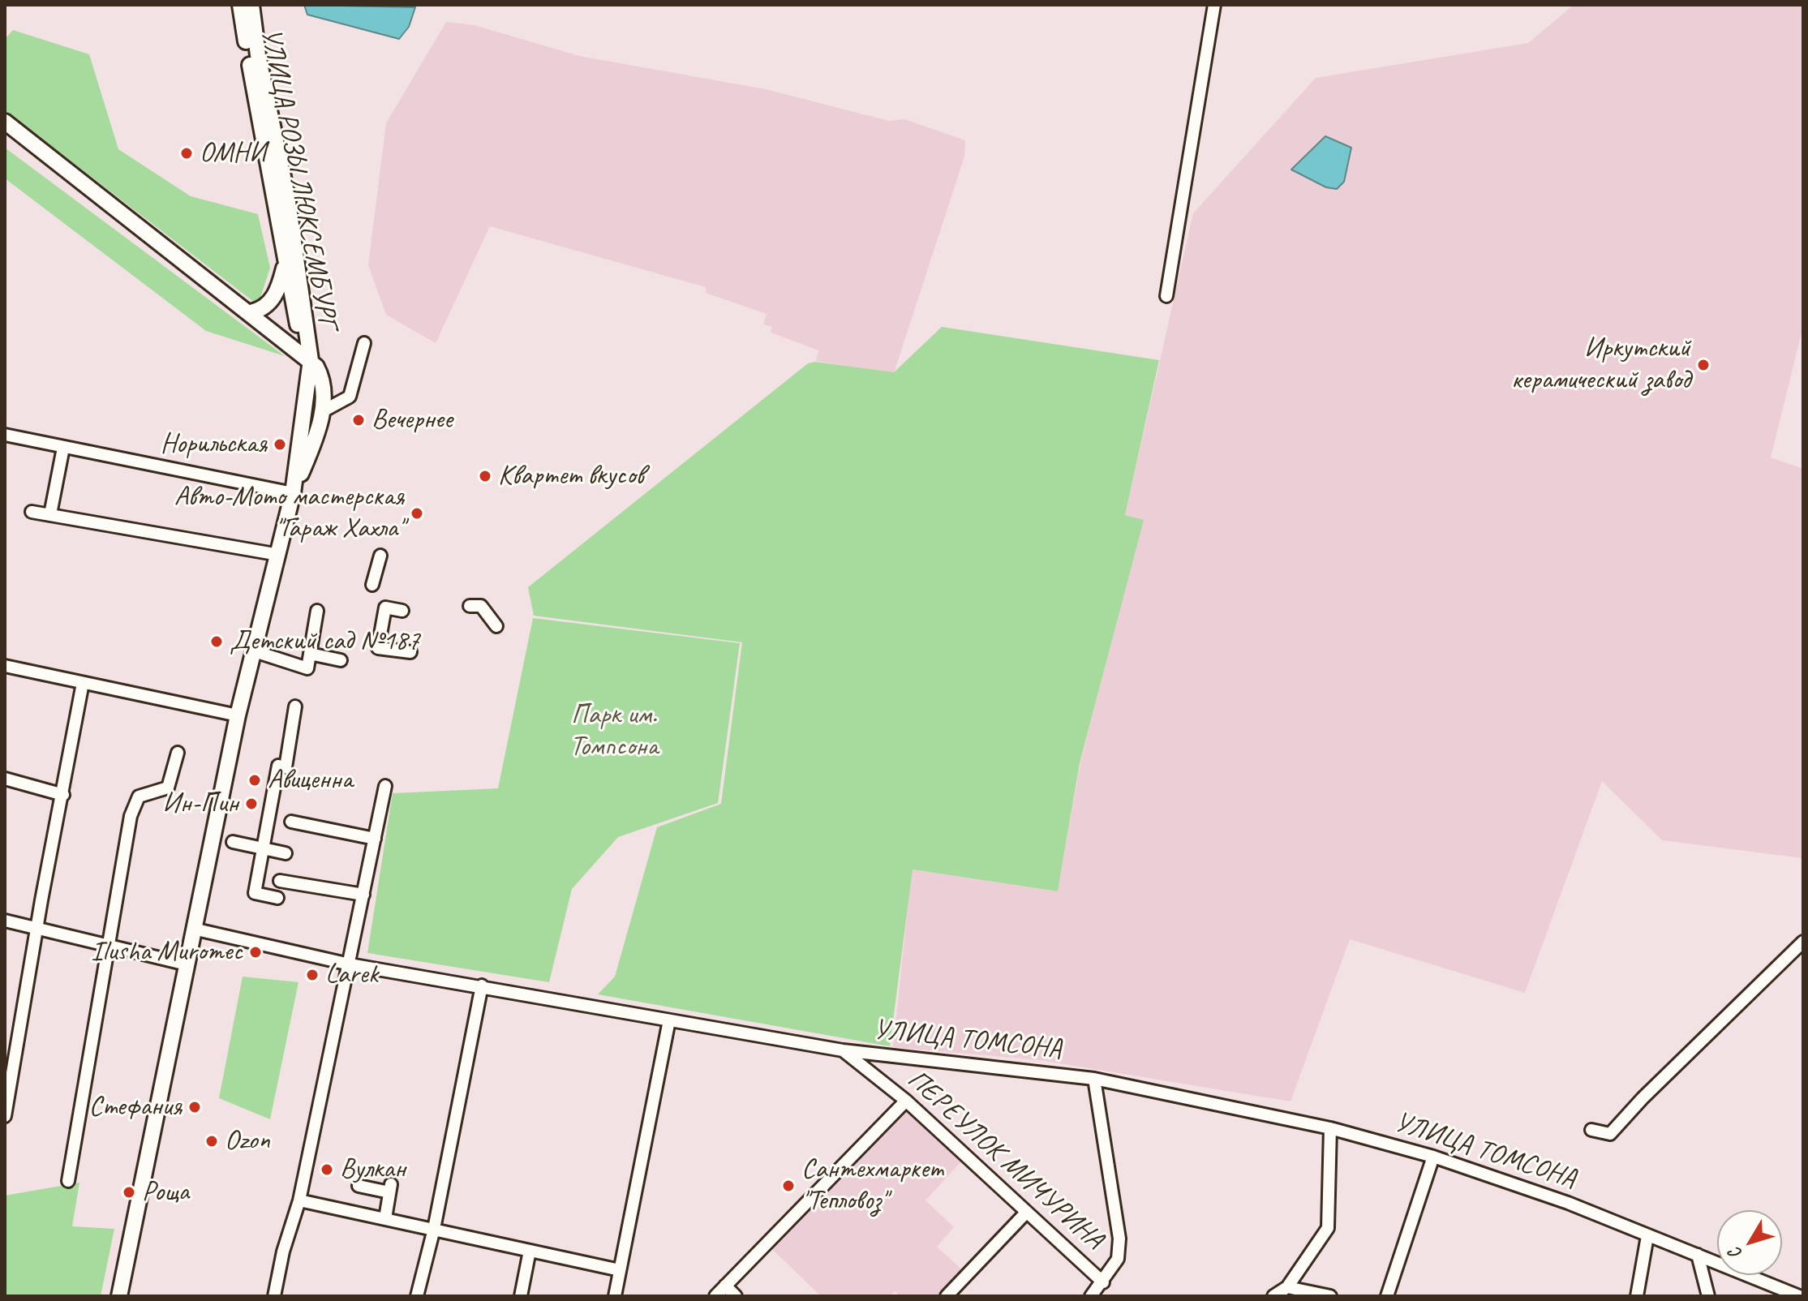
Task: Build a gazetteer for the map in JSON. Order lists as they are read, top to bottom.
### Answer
{
  "streets": {
    "main road": ["УЛИЦА РОЗЫ ЛЮКСЕМБУРГ"],
    "street": ["УЛИЦА ТОМСОНА", "ПЕРЕУЛОК МИЧУРИНА"]
  },
  "crossings": [
    ["УЛИЦА РОЗЫ ЛЮКСЕМБУРГ", "УЛИЦА ТОМСОНА"],
    ["УЛИЦА ТОМСОНА", "ПЕРЕУЛОК МИЧУРИНА"]
  ],
  "parks": ["Парк им. Томпсона"],
  "places": [
    "ОМНИ",
    "Иркутский керамический завод",
    "Вечернее",
    "Норильская",
    "Квартет вкусов",
    "Авто-Мото мастерская \"Гараж Хахла\"",
    "Детский сад №187",
    "Авиценна",
    "Ин-Пин",
    "Ilusha Muromec",
    "Larek",
    "Стефания",
    "Ozon",
    "Вулкан",
    "Сантехмаркет \"Тепловоз\"",
    "Роща"
  ],
  "north": "bottom left"
}
